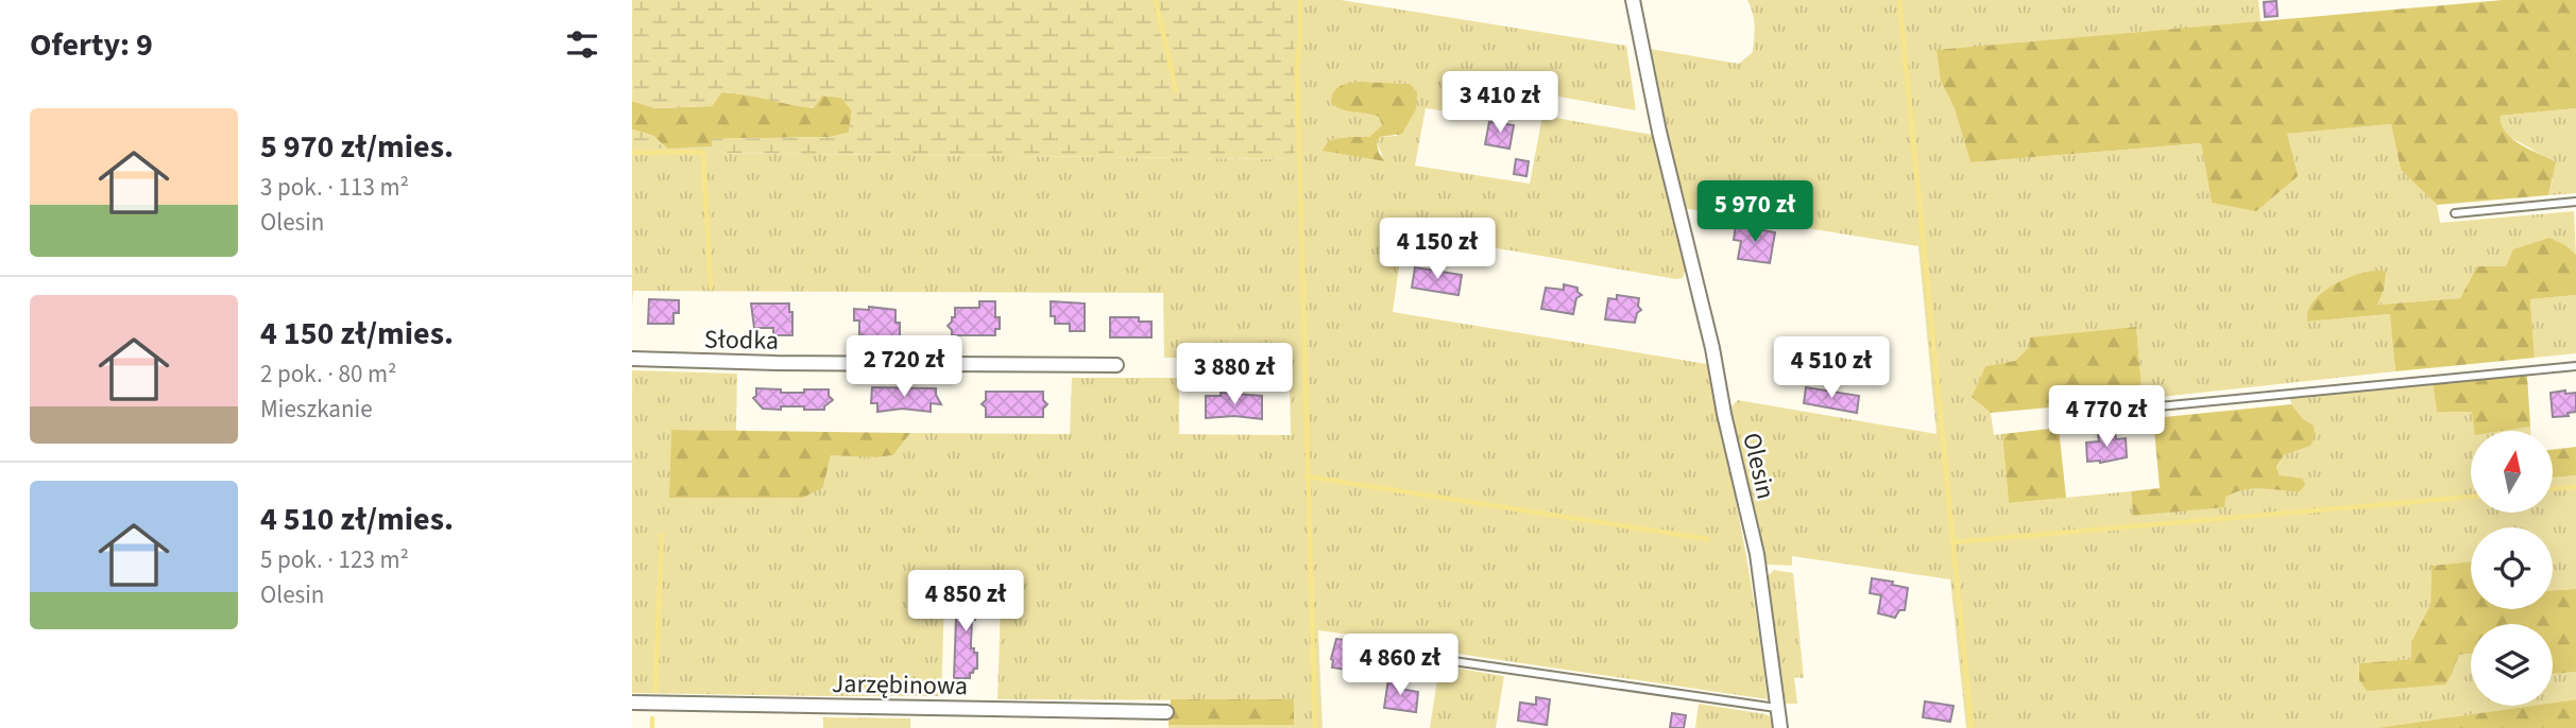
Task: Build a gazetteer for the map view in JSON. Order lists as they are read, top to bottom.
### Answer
{
  "streets": {
    "street": ["Słodka", "Olesin", "Jarzębinowa"]
  },
  "north": "top",
  "page": {
    "heading": "Oferty: 9",
    "price": [
      "3 410 zł",
      "5 970 zł",
      "4 150 zł",
      "2 720 zł",
      "4 510 zł",
      "3 880 zł",
      "4 770 zł",
      "4 850 zł",
      "4 860 zł"
    ],
    "list": [
      {
        "name": "5 970 zł/mies.",
        "note": "3 pok. · 113 m² · Olesin"
      },
      {
        "name": "4 150 zł/mies.",
        "note": "2 pok. · 80 m² · Mieszkanie"
      },
      {
        "name": "4 510 zł/mies.",
        "note": "5 pok. · 123 m² · Olesin"
      }
    ]
  }
}
